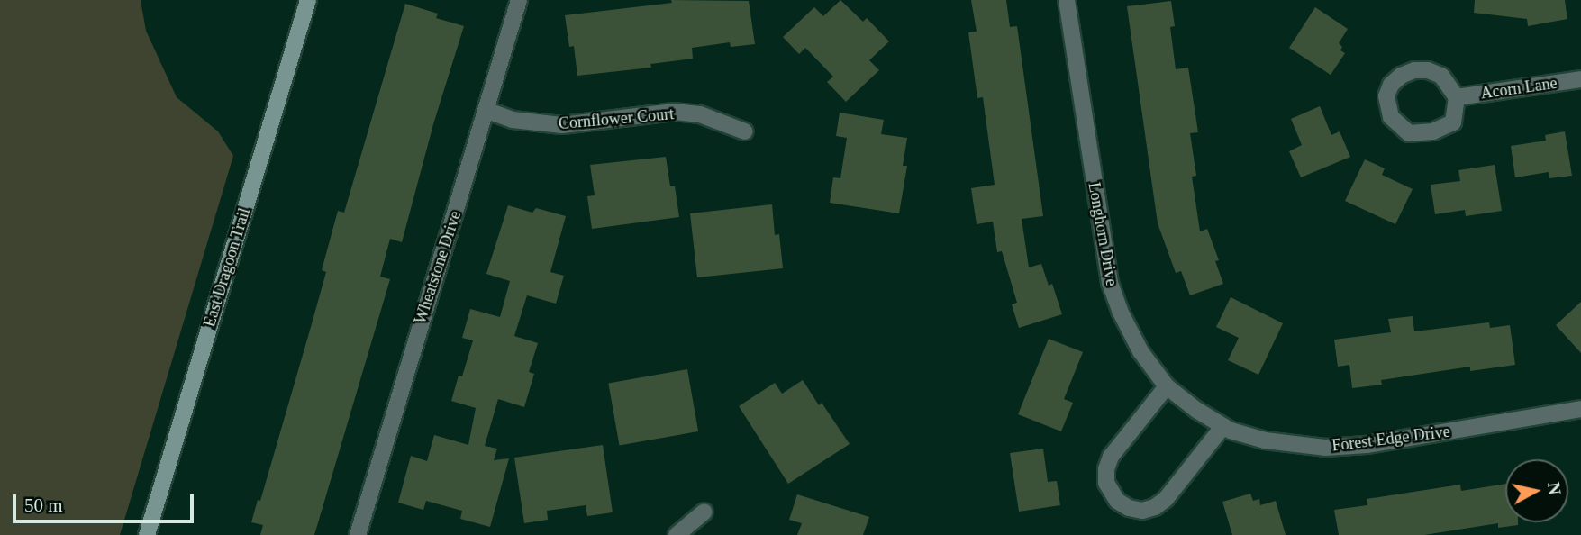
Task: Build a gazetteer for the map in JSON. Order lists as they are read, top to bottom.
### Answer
{
  "streets": {
    "street": [
      "Acorn Lane",
      "Cornflower Court",
      "Longhorn Drive",
      "East Dragoon Trail",
      "Wheatstone Drive",
      "Forest Edge Drive"
    ]
  },
  "crossings": [
    ["Cornflower Court", "Wheatstone Drive"],
    ["Longhorn Drive", "Forest Edge Drive"]
  ],
  "scale_bar": "50 m",
  "north": "right"
}
